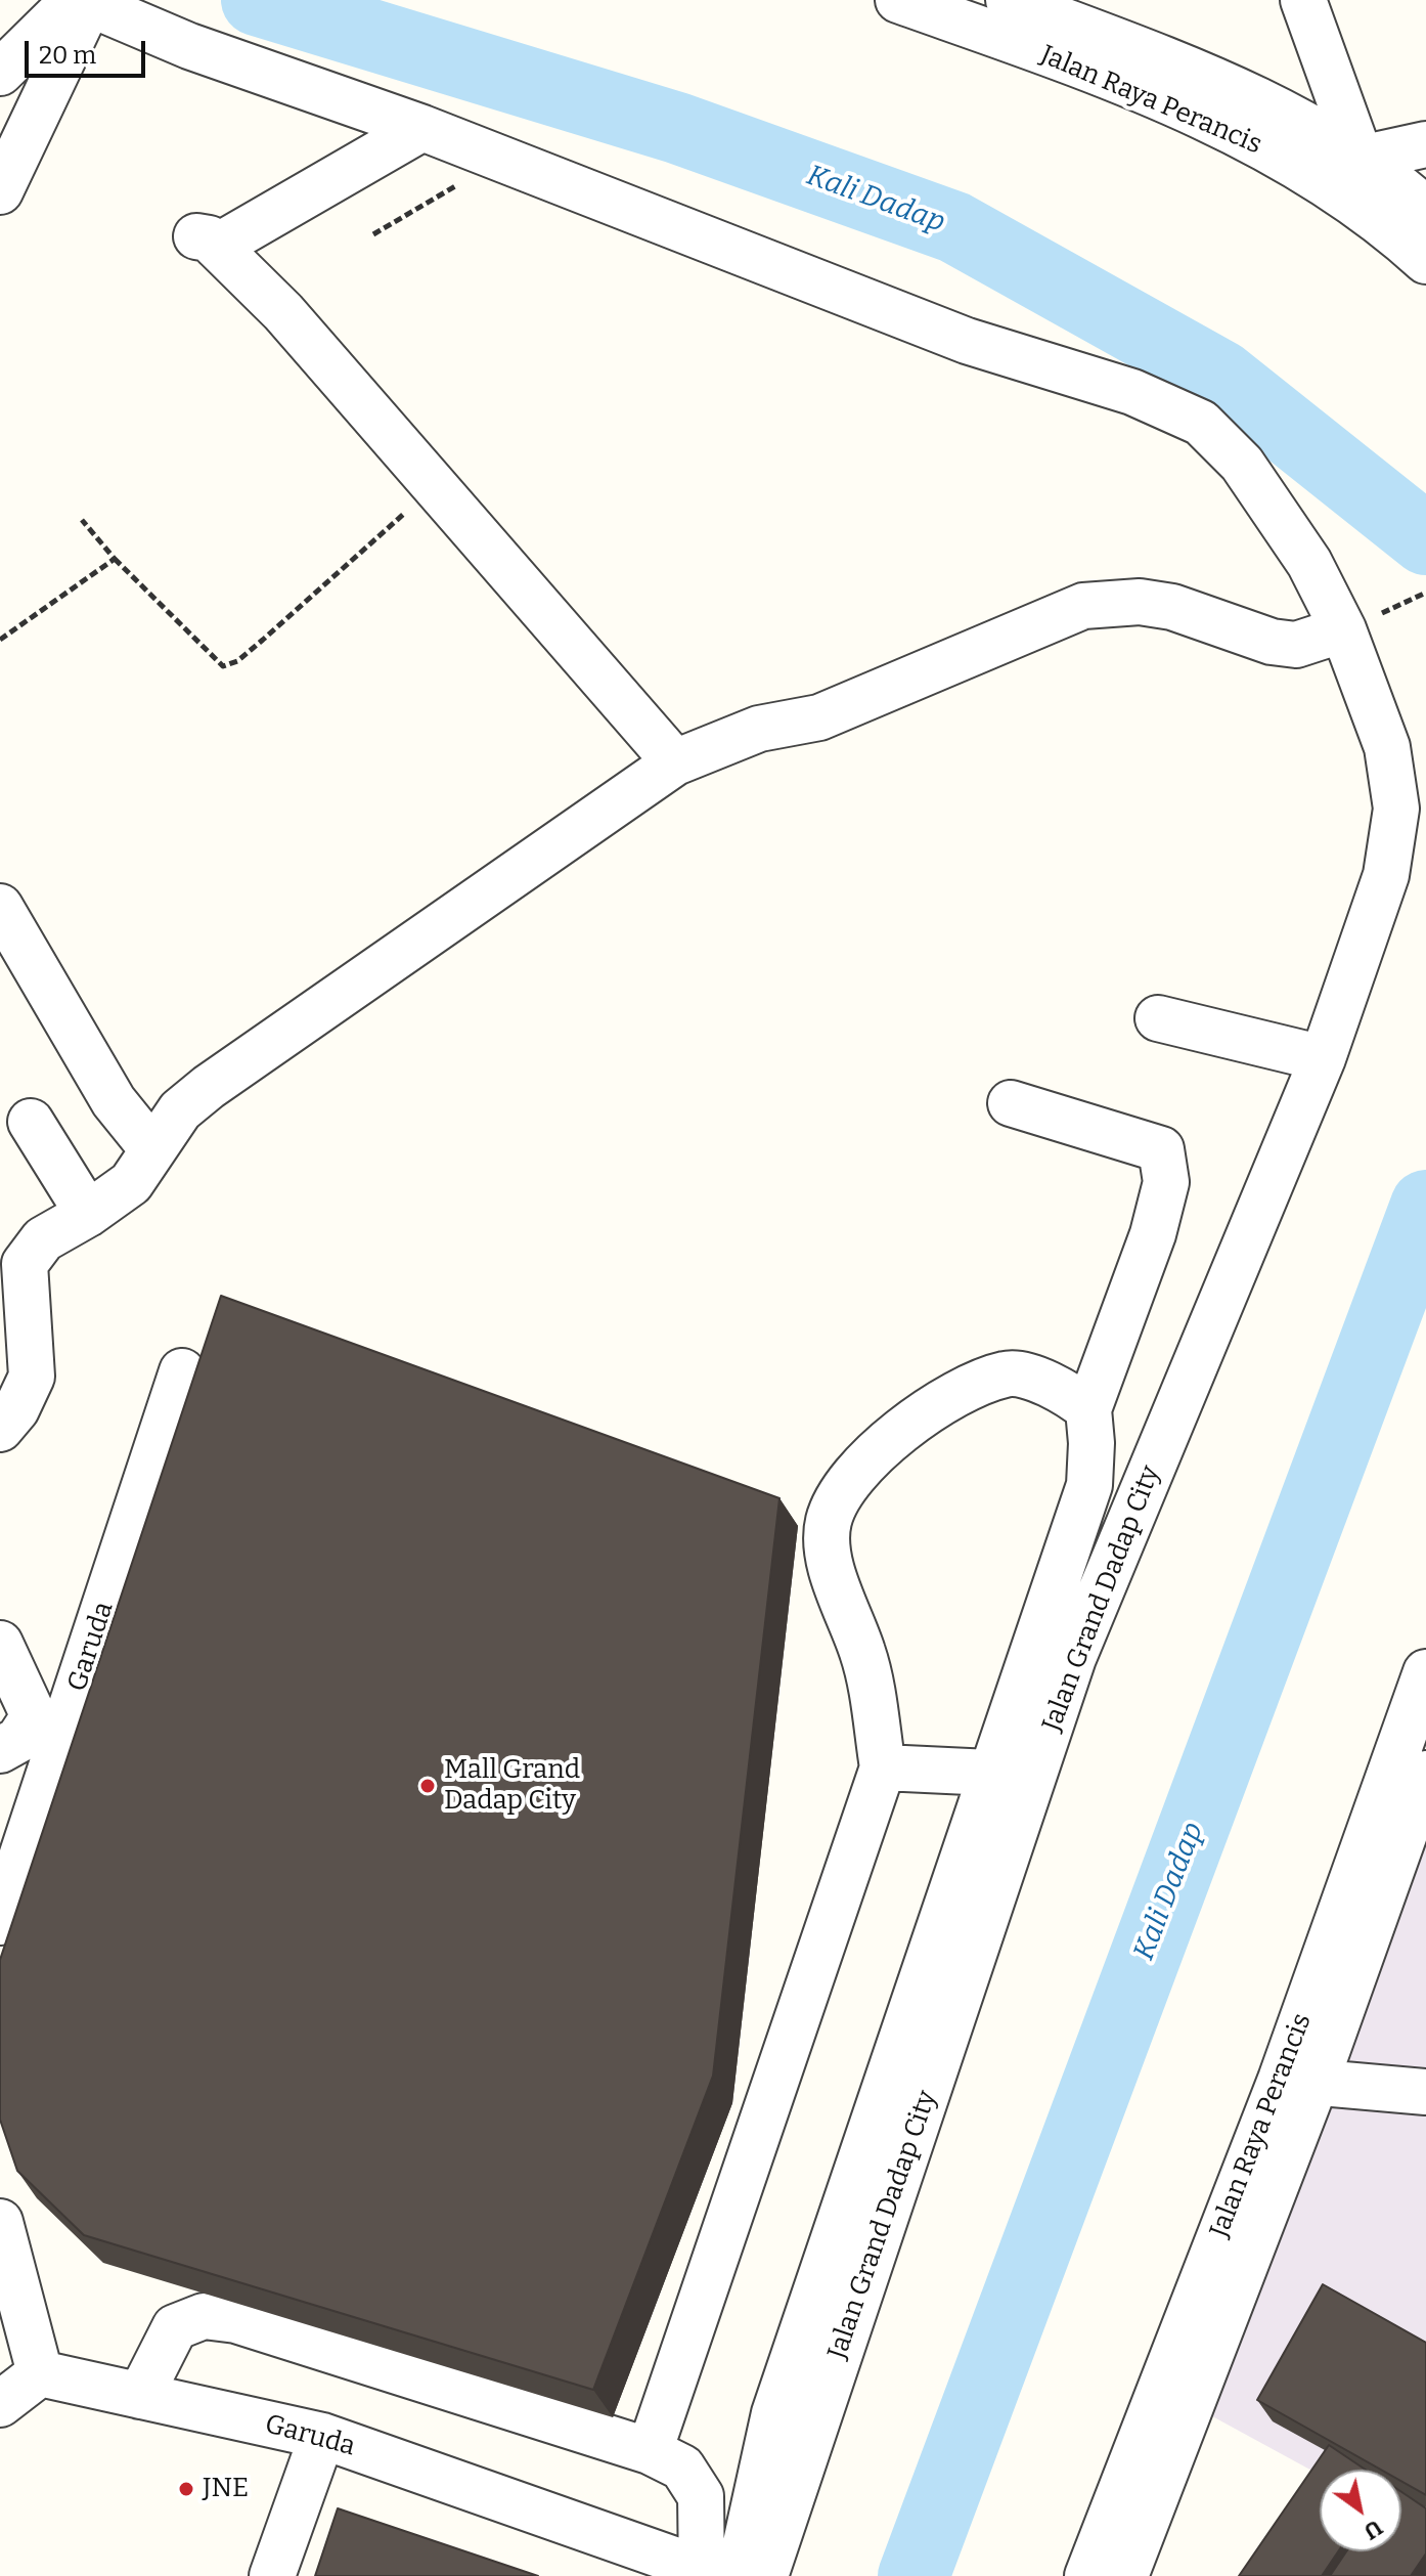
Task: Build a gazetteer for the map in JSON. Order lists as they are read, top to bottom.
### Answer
{
  "streets": {
    "street": ["Jalan Raya Perancis", "Jalan Grand Dadap City", "Garuda"]
  },
  "water": ["Kali Dadap"],
  "places": ["Mall Grand Dadap City", "JNE"],
  "scale_bar": "20 m",
  "north": "bottom right"
}
